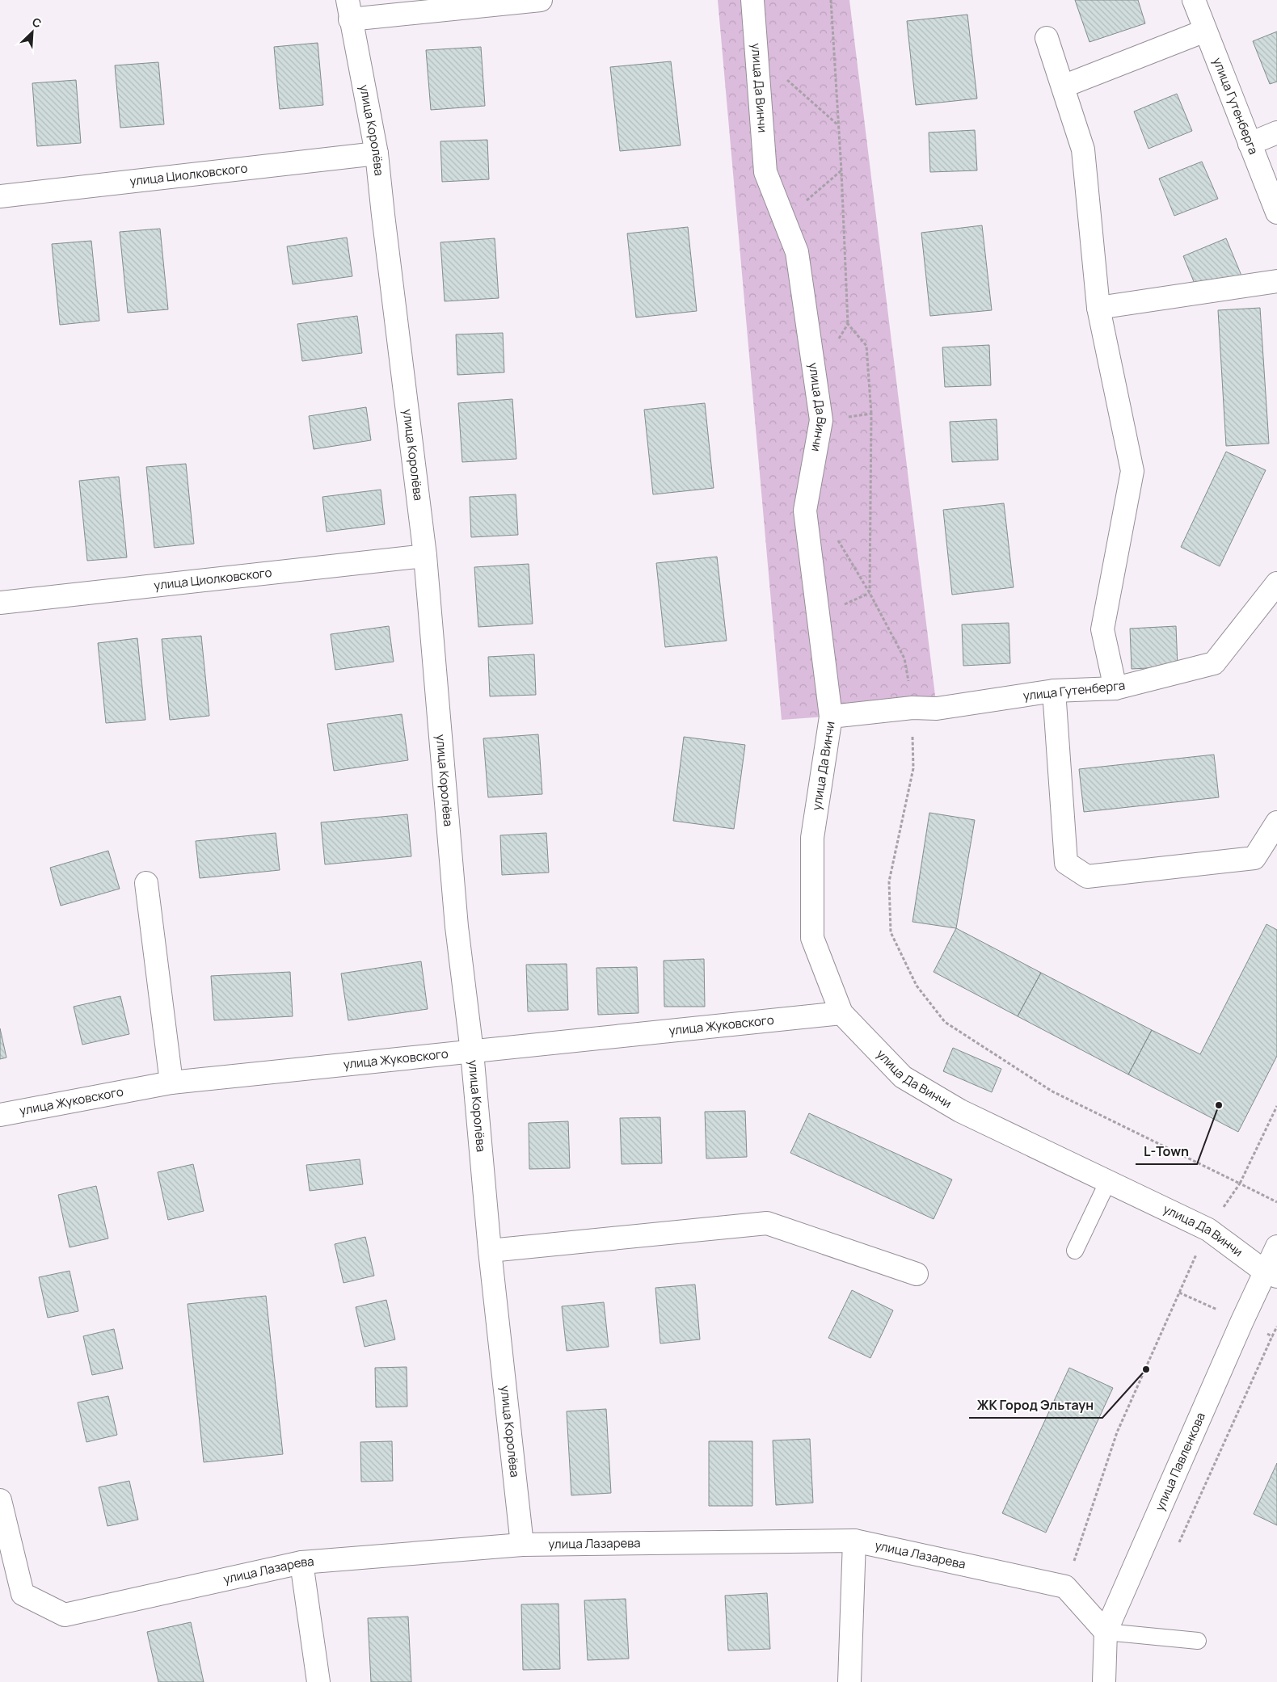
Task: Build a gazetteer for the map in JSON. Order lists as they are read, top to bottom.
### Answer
{
  "streets": {
    "street": [
      "улица Да Винчи",
      "улица Гутенберга",
      "улица Королёва",
      "улица Циолковского",
      "улица Жуковского",
      "улица Павленкова",
      "улица Лазарева"
    ]
  },
  "crossings": [
    ["улица Да Винчи", "улица Гутенберга"],
    ["улица Да Винчи", "улица Жуковского"],
    ["улица Да Винчи", "улица Павленкова"],
    ["улица Королёва", "улица Циолковского"],
    ["улица Королёва", "улица Жуковского"],
    ["улица Королёва", "улица Лазарева"]
  ],
  "places": ["L-Town", "ЖК Город Эльтаун"],
  "north": "top right"
}
